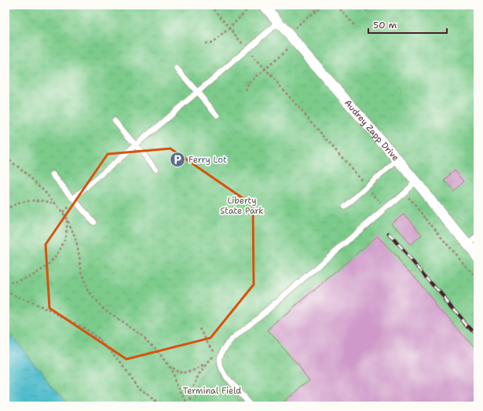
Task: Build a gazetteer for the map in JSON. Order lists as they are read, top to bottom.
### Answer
{
  "streets": {
    "street": ["Audrey Zapp Drive"]
  },
  "parks": ["Liberty State Park", "Terminal Field"],
  "places": {
    "parking": ["Ferry Lot"]
  },
  "scale_bar": "50 m"
}
